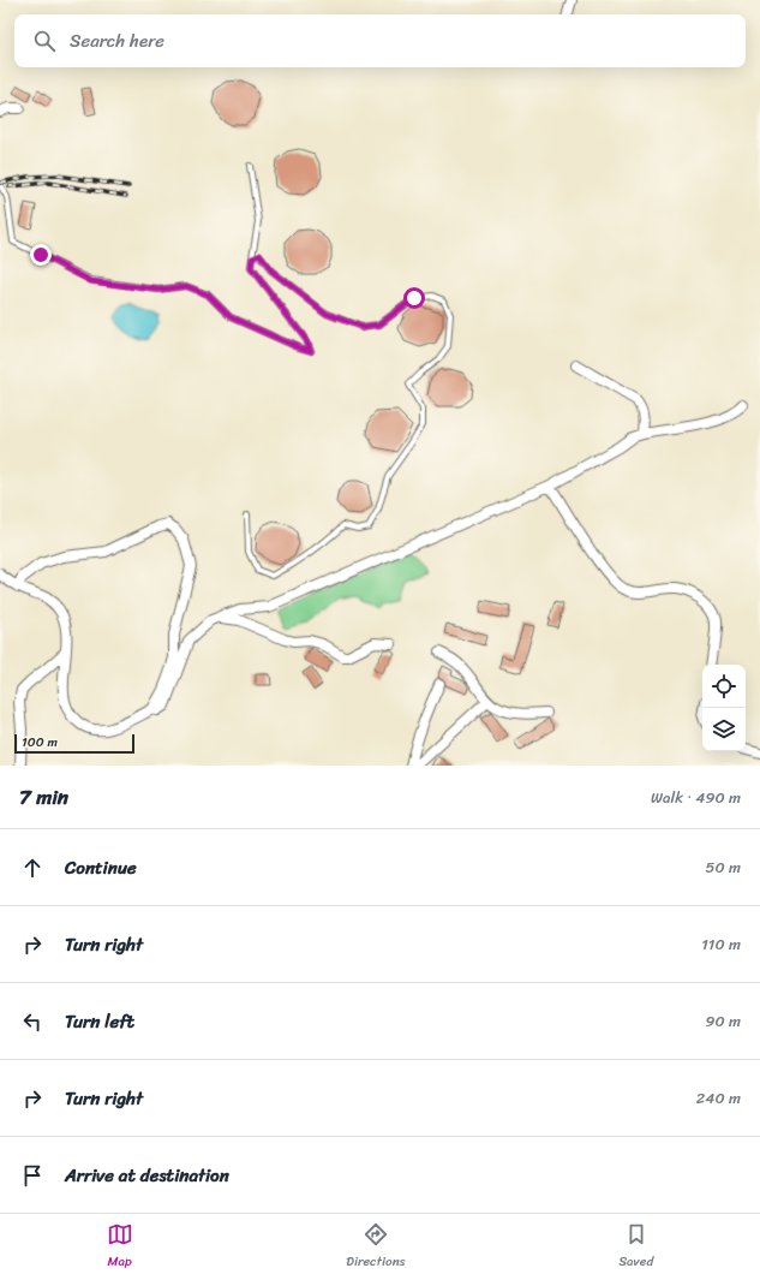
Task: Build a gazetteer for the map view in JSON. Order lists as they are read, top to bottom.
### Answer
{
  "scale_bar": "100 m",
  "page": {
    "search": "Search here",
    "scale": "100 m",
    "heading": ["7 min", "Walk · 490 m"],
    "list": [
      ["Continue", "50 m"],
      ["Turn right", "110 m"],
      ["Turn left", "90 m"],
      ["Turn right", "240 m"],
      "Arrive at destination"
    ],
    "nav": ["Map", "Directions", "Saved"]
  }
}
